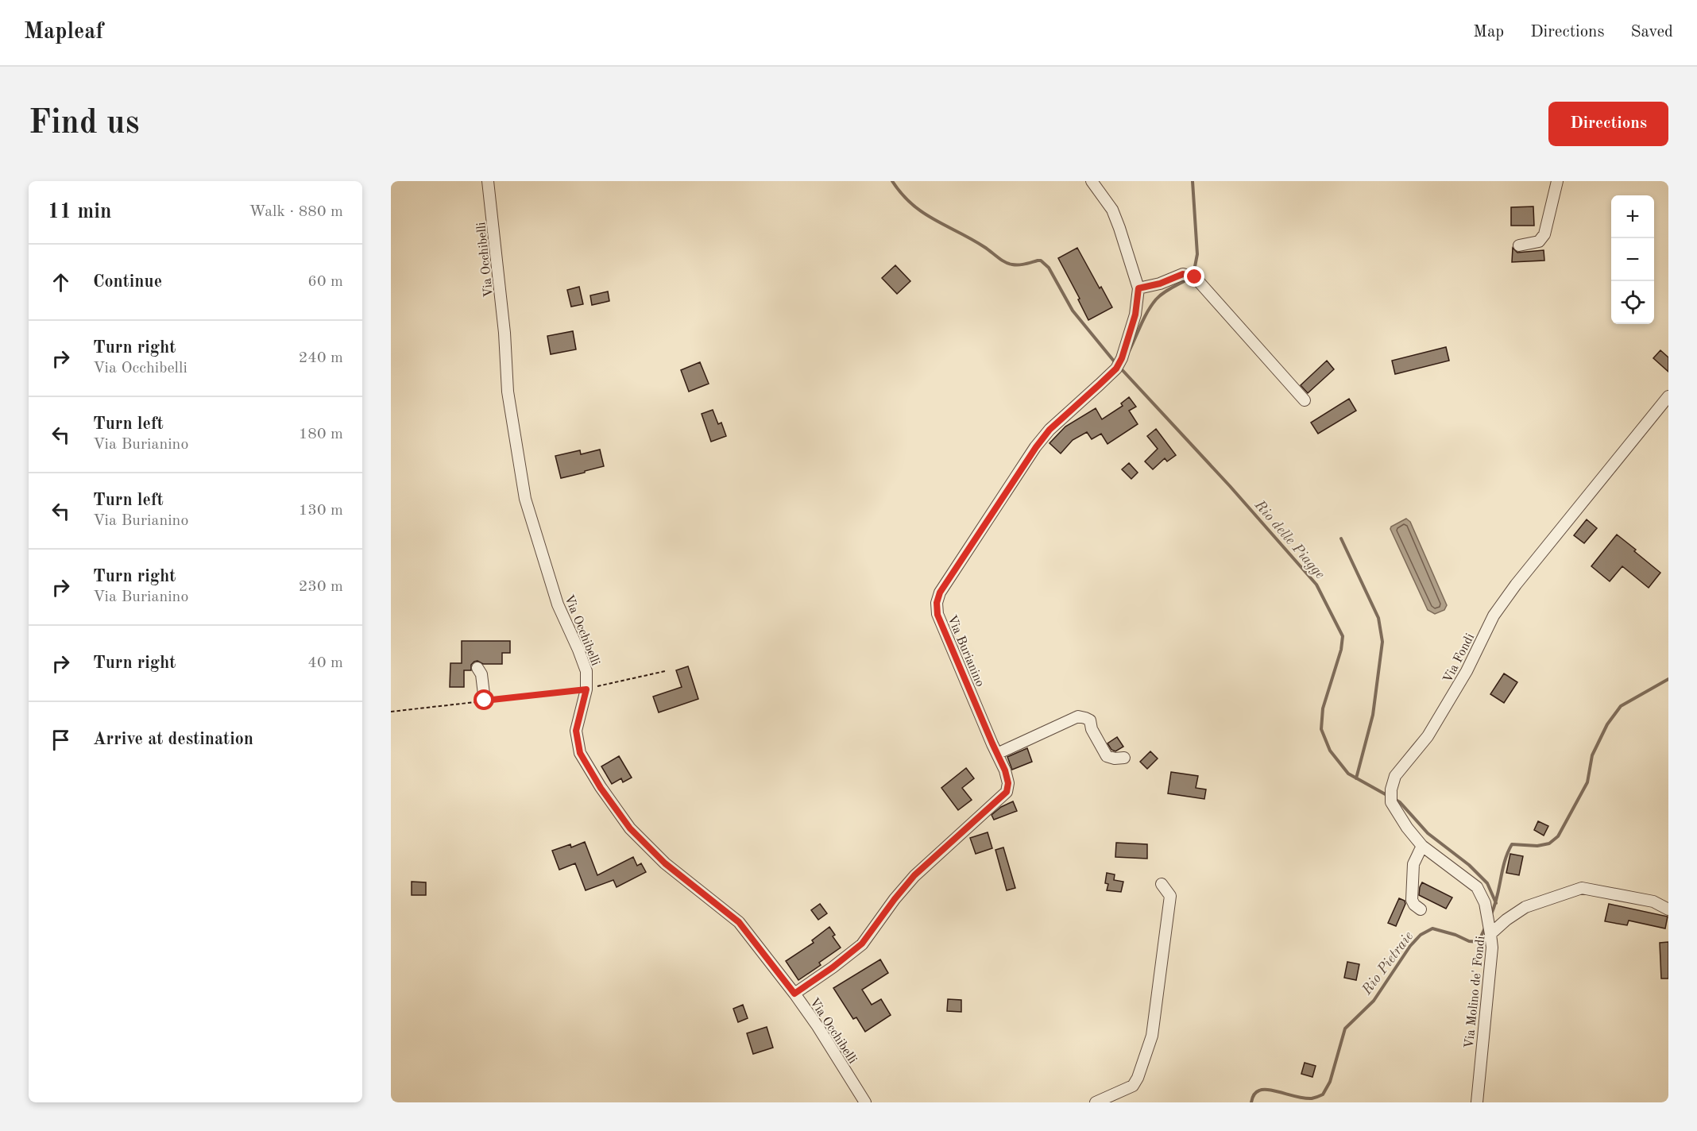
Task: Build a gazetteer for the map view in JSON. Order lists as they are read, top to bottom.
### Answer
{
  "streets": {
    "street": [
      "Via Occhibelli",
      "Via Burianino",
      "Via Fondi",
      "Via Molino de' Fondi"
    ]
  },
  "crossings": [
    ["Via Occhibelli", "Via Burianino"],
    ["Via Fondi", "Via Molino de' Fondi"]
  ],
  "water": ["Rio delle Piagge", "Rio Pietraie"],
  "page": {
    "header": "Mapleaf",
    "nav": ["Map", "Directions", "Saved"],
    "buttons": "Directions",
    "title": "Find us",
    "heading": ["11 min", "Walk · 880 m"],
    "map_buttons": ["+", "−"],
    "list": [
      ["Continue", "60 m"],
      ["Turn right", "Via Occhibelli", "240 m"],
      ["Turn left", "Via Burianino", "180 m"],
      ["Turn left", "Via Burianino", "130 m"],
      ["Turn right", "Via Burianino", "230 m"],
      ["Turn right", "40 m"],
      "Arrive at destination"
    ]
  }
}
